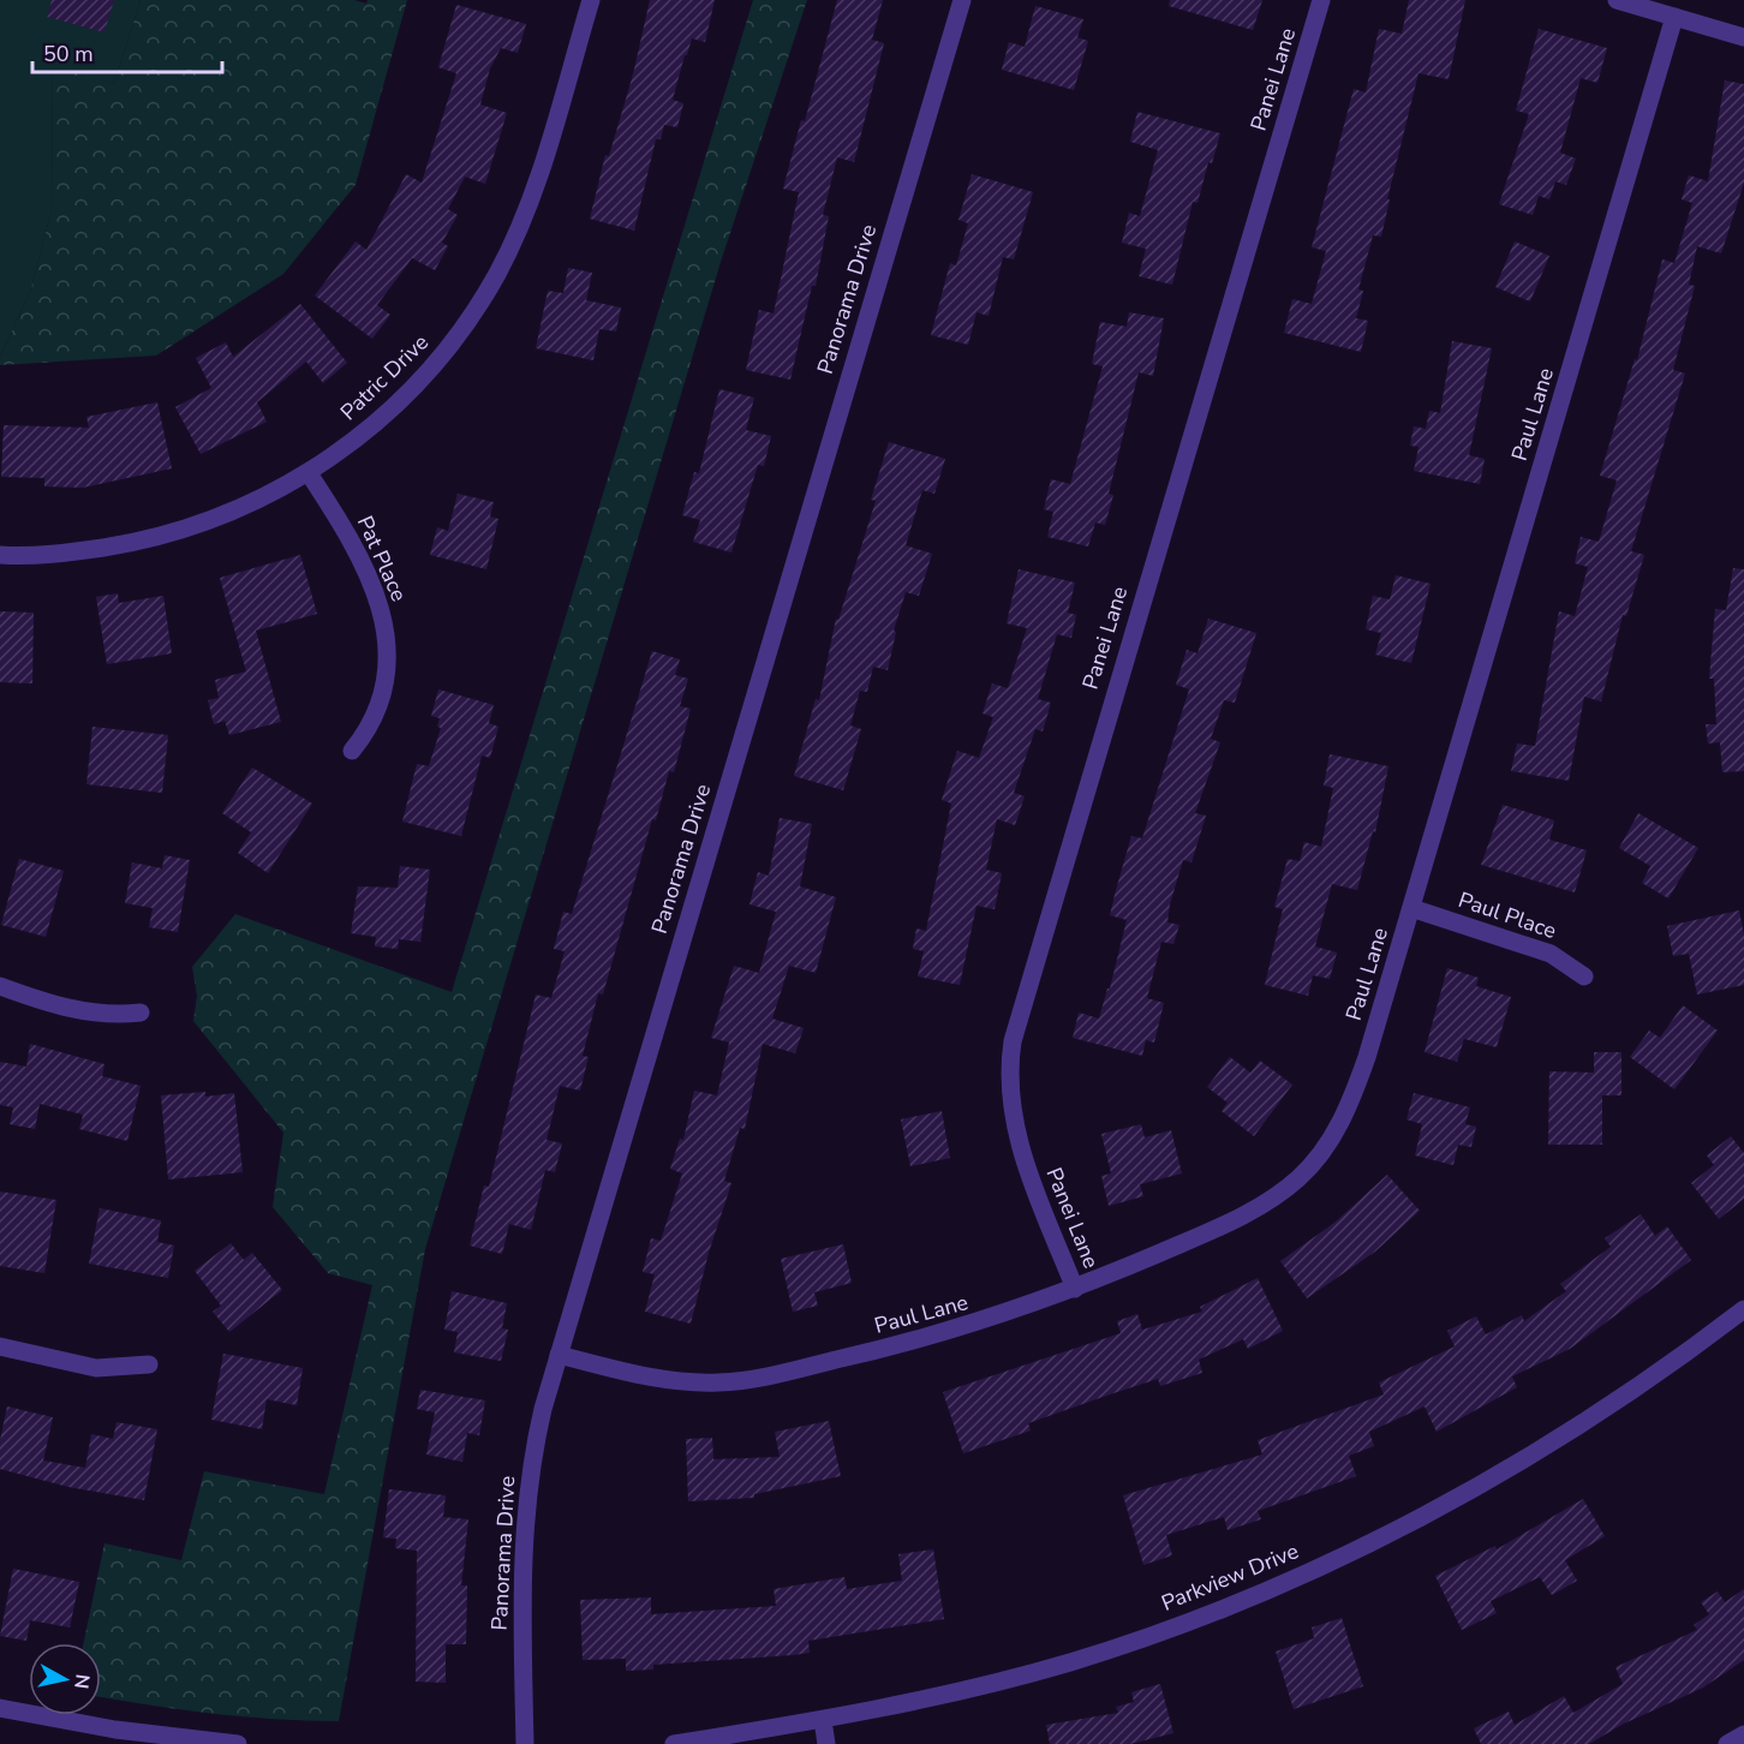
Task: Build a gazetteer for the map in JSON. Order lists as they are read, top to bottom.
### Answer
{
  "streets": {
    "street": [
      "Panei Lane",
      "Panorama Drive",
      "Patric Drive",
      "Paul Lane",
      "Pat Place",
      "Paul Place",
      "Parkview Drive"
    ]
  },
  "crossings": [
    ["Panei Lane", "Paul Lane"],
    ["Panorama Drive", "Paul Lane"],
    ["Patric Drive", "Pat Place"],
    ["Paul Lane", "Paul Place"]
  ],
  "scale_bar": "50 m",
  "north": "right"
}
